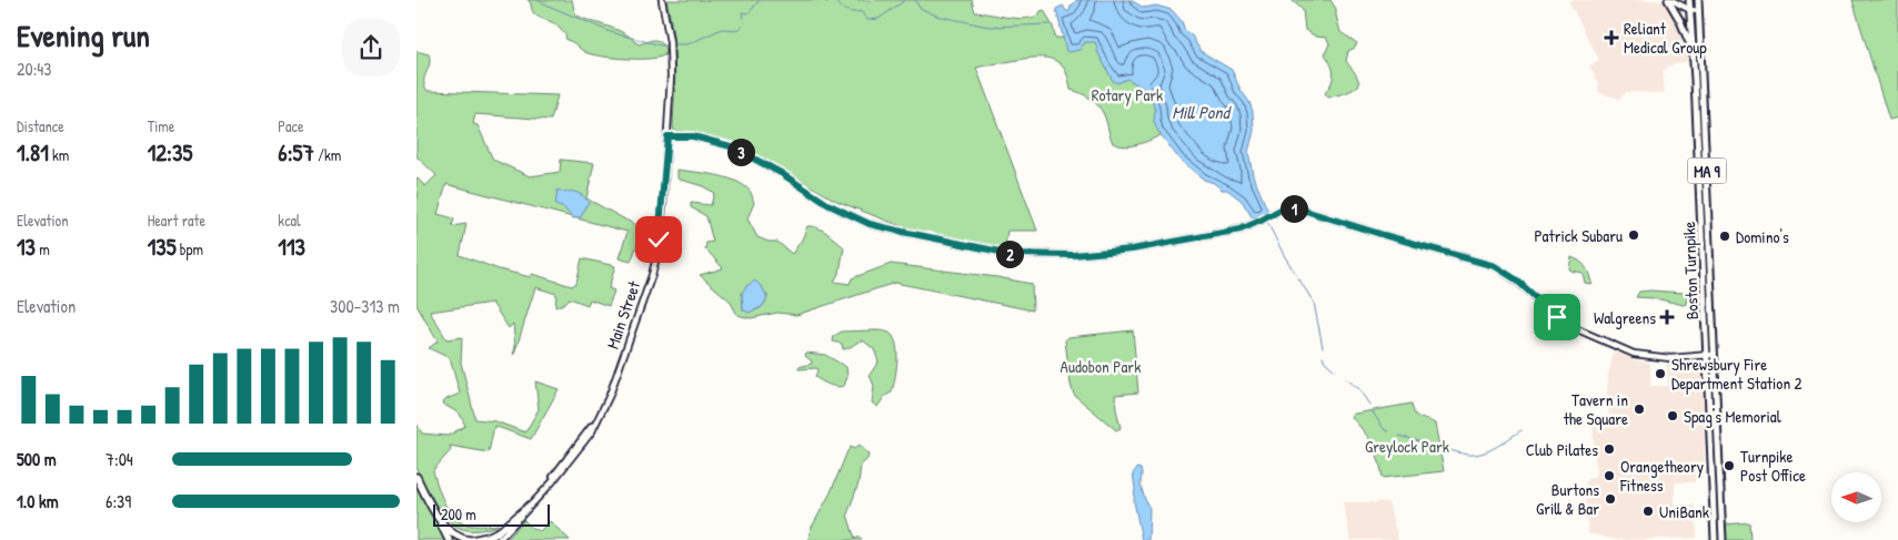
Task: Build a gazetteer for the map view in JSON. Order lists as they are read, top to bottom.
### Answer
{
  "streets": {
    "highway": ["MA 9", "Boston Turnpike"],
    "main road": ["Main Street"]
  },
  "water": ["Mill Pond"],
  "parks": ["Rotary Park", "Audobon Park", "Greylock Park"],
  "places": {
    "health": ["Reliant Medical Group", "Walgreens"],
    "other": [
      "Patrick Subaru",
      "Domino's",
      "Shrewsbury Fire Department Station 2",
      "Tavern in the Square",
      "Spag's Memorial",
      "Club Pilates",
      "Turnpike Post Office",
      "Orangetheory Fitness",
      "Burtons Grill & Bar",
      "UniBank"
    ]
  },
  "scale_bar": "200 m",
  "north": "left",
  "page": {
    "heading": ["Evening run", "20:43"],
    "stats": [
      ["Distance", "1.81 km"],
      ["Time", "12:35"],
      ["Pace", "6:57 /km"],
      ["Elevation", "13 m"],
      ["Heart rate", "135 bpm"],
      ["kcal", "113"]
    ],
    "pins": ["3", "1", "2"],
    "chart": ["Elevation", "300–313 m"],
    "list": [
      {
        "name": "500 m",
        "note": "7:04"
      },
      {
        "name": "1.0 km",
        "note": "6:39"
      }
    ],
    "scale": "200 m"
  }
}
